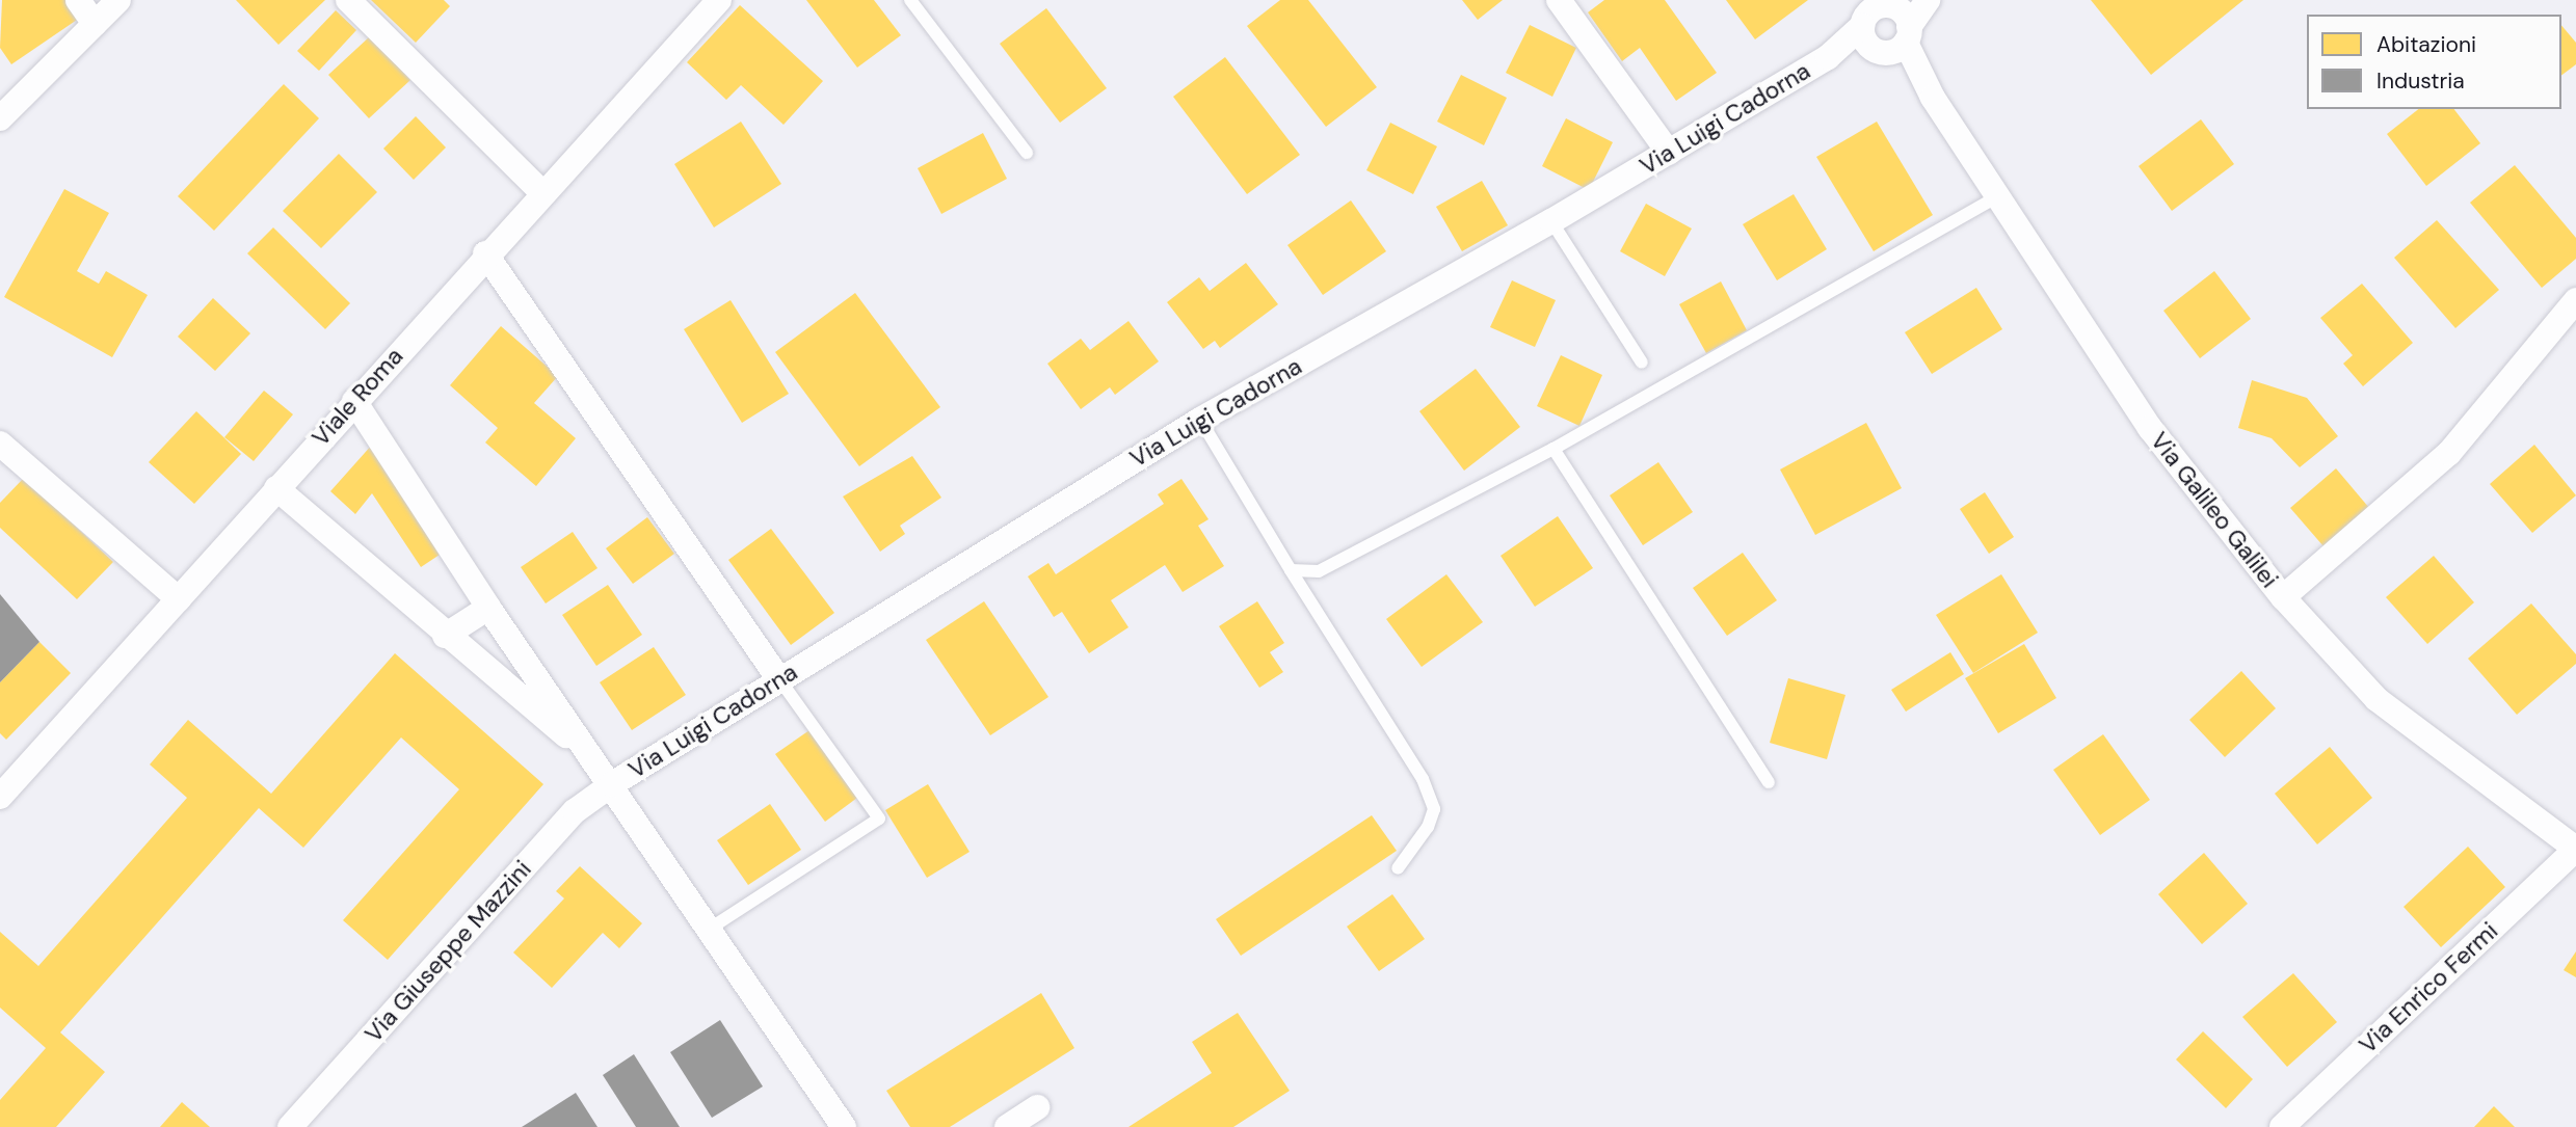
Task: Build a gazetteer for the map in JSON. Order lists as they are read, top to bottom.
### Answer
{
  "streets": {
    "street": [
      "Via Luigi Cadorna",
      "Viale Roma",
      "Via Galileo Galilei",
      "Via Giuseppe Mazzini",
      "Via Enrico Fermi"
    ]
  },
  "crossings": [
    ["Via Luigi Cadorna", "Via Galileo Galilei"],
    ["Via Luigi Cadorna", "Via Giuseppe Mazzini"],
    ["Via Galileo Galilei", "Via Enrico Fermi"]
  ],
  "legend": ["Abitazioni", "Industria"]
}
